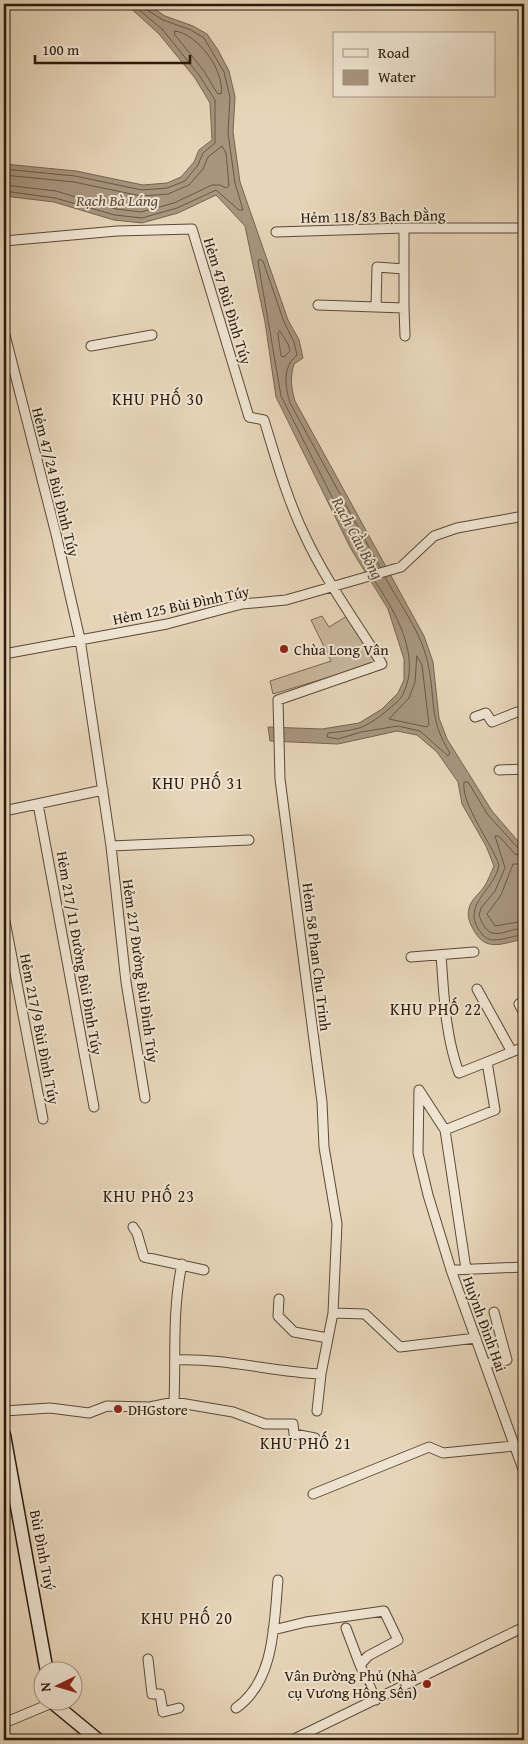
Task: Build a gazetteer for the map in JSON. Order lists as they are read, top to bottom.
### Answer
{
  "streets": {
    "street": [
      "Hẻm 118/83 Bạch Đằng",
      "Hẻm 47 Bùi Đình Túy",
      "Hẻm 47/24 Bùi Đình Túy",
      "Hẻm 125 Bùi Đình Túy",
      "Hẻm 217/11 Đường Bùi Đình Túy",
      "Hẻm 58 Phan Chu Trinh",
      "Hẻm 217 Đường Bùi Đình Túy",
      "Hẻm 217/9 Bùi Đình Túy",
      "Huỳnh Đình Hai",
      "Bùi Đình Tuý"
    ]
  },
  "crossings": [
    ["Hẻm 47 Bùi Đình Túy", "Hẻm 125 Bùi Đình Túy"],
    ["Hẻm 47 Bùi Đình Túy", "Hẻm 58 Phan Chu Trinh"],
    ["Hẻm 47/24 Bùi Đình Túy", "Hẻm 125 Bùi Đình Túy"],
    ["Hẻm 47/24 Bùi Đình Túy", "Hẻm 217 Đường Bùi Đình Túy"],
    ["Hẻm 125 Bùi Đình Túy", "Hẻm 58 Phan Chu Trinh"]
  ],
  "districts": [
    "KHU PHỐ 30",
    "KHU PHỐ 31",
    "KHU PHỐ 22",
    "KHU PHỐ 23",
    "KHU PHỐ 21",
    "KHU PHỐ 20"
  ],
  "water": ["Rạch Bà Láng", "Rạch Cầu Bông"],
  "places": ["Chùa Long Vân", "DHGstore", "Vân Đường Phủ (Nhà cụ Vương Hồng Sển)"],
  "legend": ["Road", "Water"],
  "scale_bar": "100 m",
  "north": "left"
}
